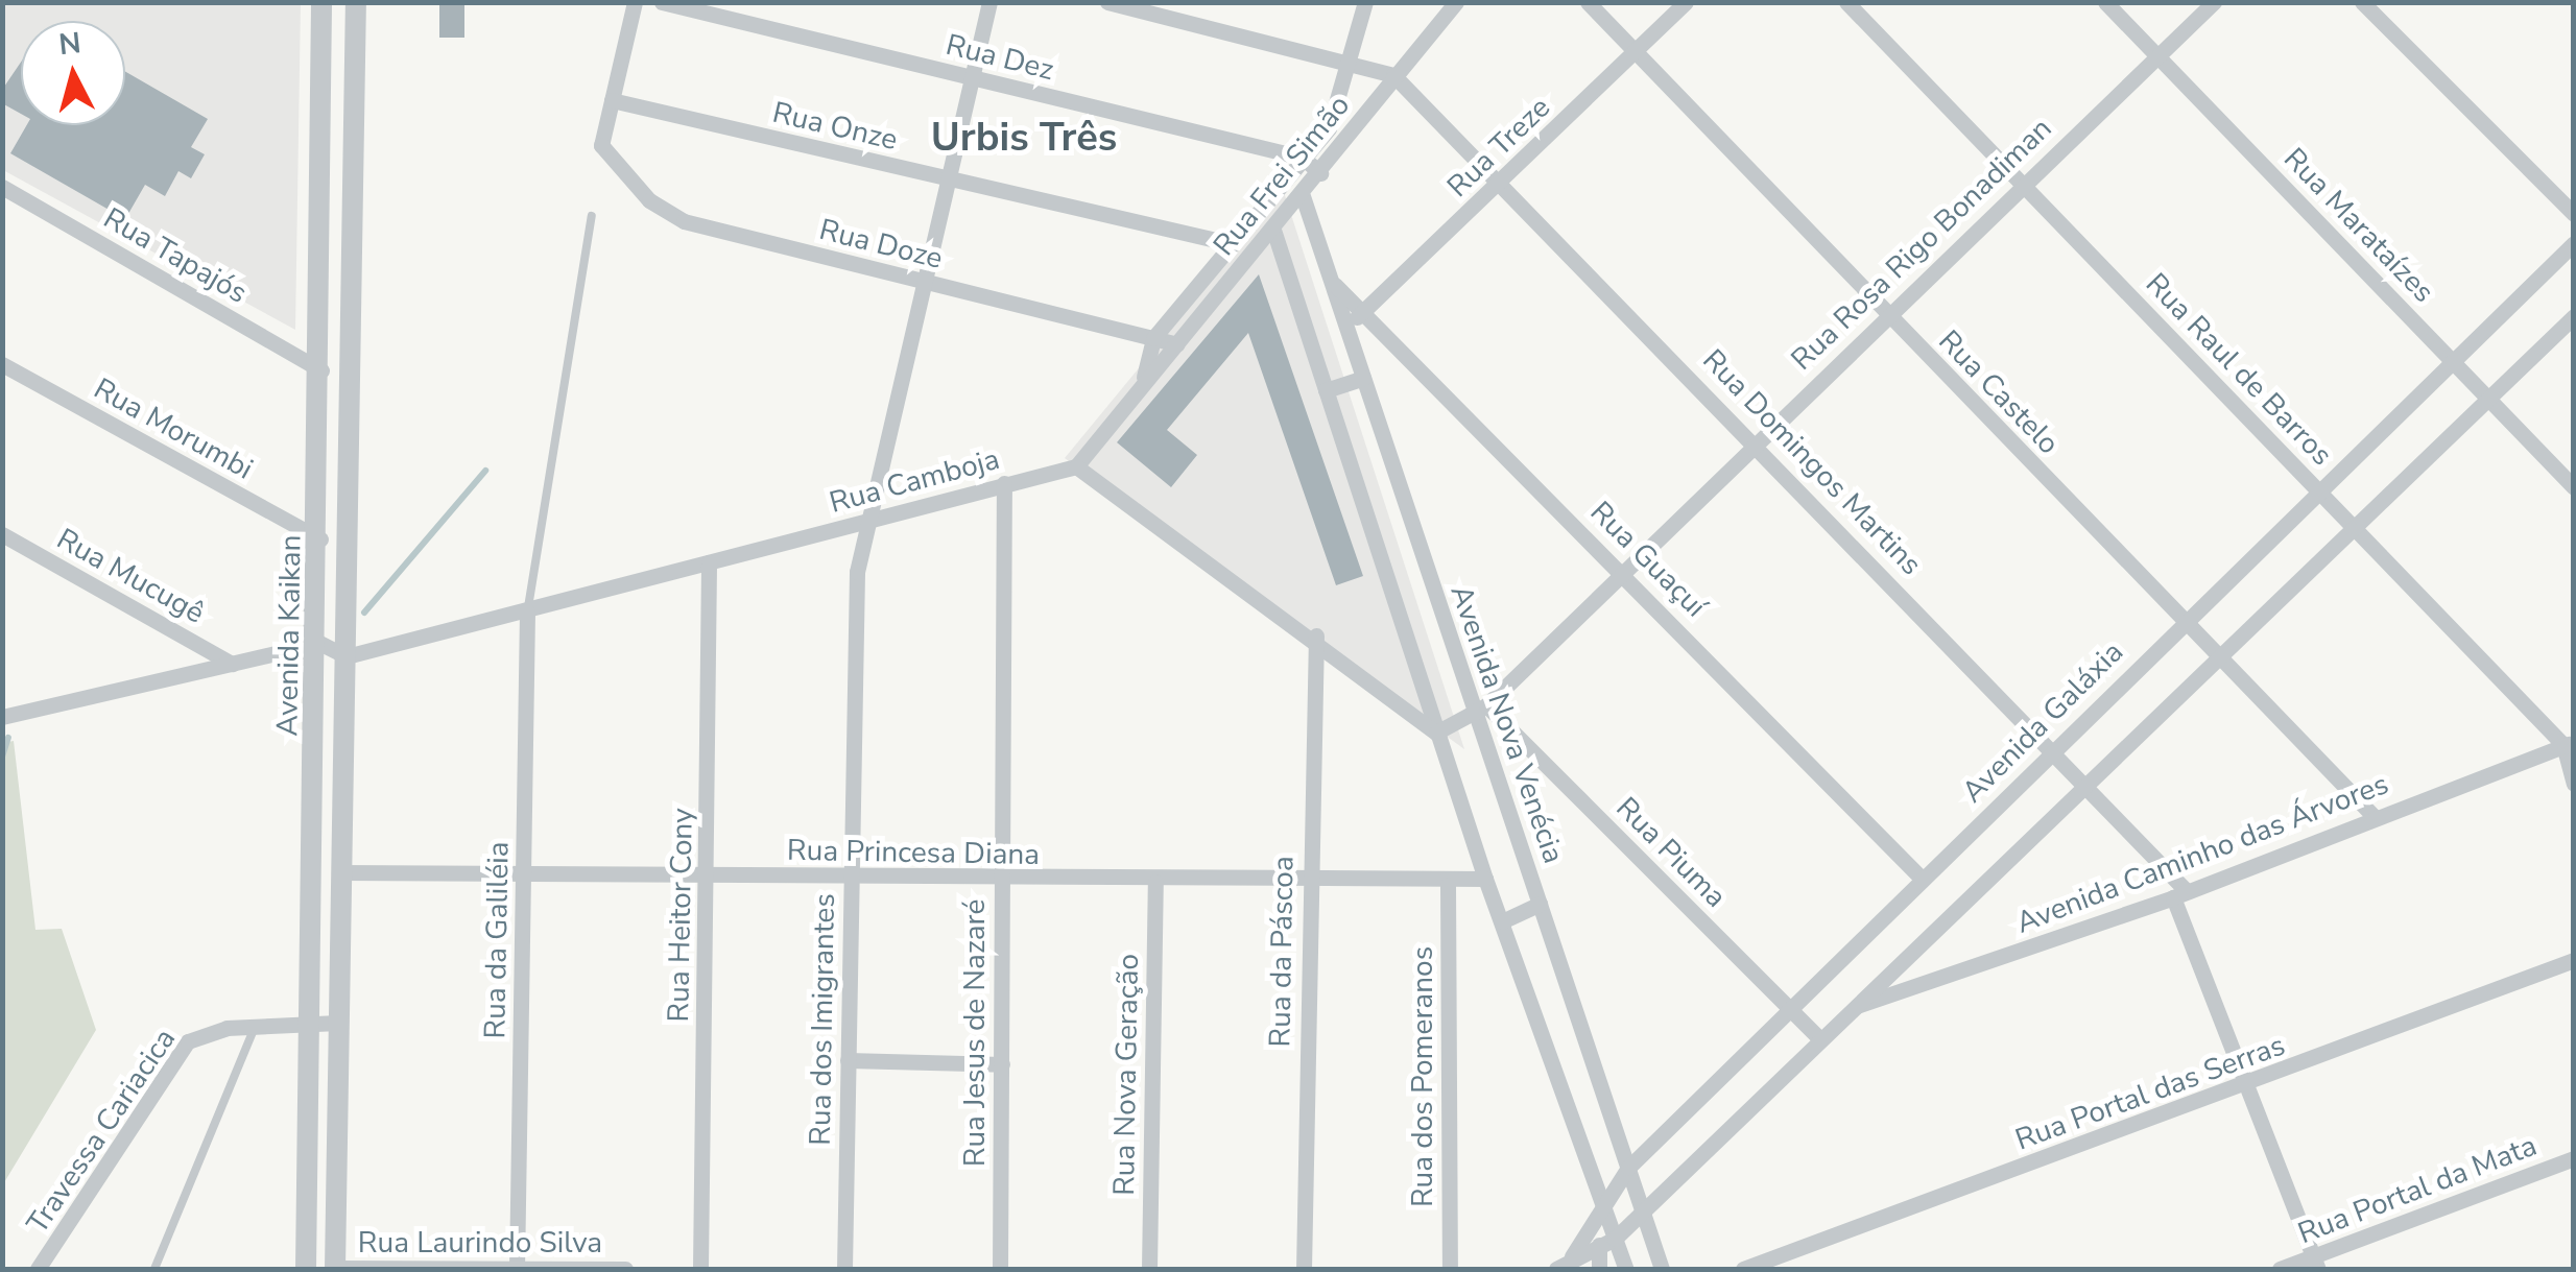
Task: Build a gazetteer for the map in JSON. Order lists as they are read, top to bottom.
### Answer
{
  "streets": {
    "street": [
      "Rua Dez",
      "Rua Onze",
      "Rua Treze",
      "Rua Frei Simão",
      "Rua Marataízes",
      "Rua Doze",
      "Rua Rosa Rigo Bonadiman",
      "Rua Tapajós",
      "Rua Raul de Barros",
      "Rua Castelo",
      "Rua Morumbi",
      "Rua Domingos Martins",
      "Rua Camboja",
      "Rua Guaçuí",
      "Rua Mucugê",
      "Avenida Kaikan",
      "Avenida Galáxia",
      "Avenida Nova Venécia",
      "Rua Princesa Diana",
      "Rua Piuma",
      "Avenida Caminho das Árvores",
      "Rua Heitor Cony",
      "Rua da Galiléia",
      "Rua da Páscoa",
      "Rua dos Imigrantes",
      "Rua Jesus de Nazaré",
      "Rua Nova Geração",
      "Rua dos Pomeranos",
      "Rua Portal das Serras",
      "Travessa Cariacica",
      "Rua Portal da Mata",
      "Rua Laurindo Silva"
    ]
  },
  "crossings": [
    ["Rua Dez", "Rua Frei Simão"],
    ["Rua Dez", "Rua dos Imigrantes"],
    ["Rua Onze", "Rua Frei Simão"],
    ["Rua Onze", "Rua Doze"],
    ["Rua Onze", "Rua dos Imigrantes"],
    ["Rua Treze", "Rua Castelo"],
    ["Rua Treze", "Rua Domingos Martins"],
    ["Rua Treze", "Rua Guaçuí"],
    ["Rua Treze", "Avenida Nova Venécia"],
    ["Rua Frei Simão", "Rua Doze"],
    ["Rua Frei Simão", "Rua Domingos Martins"],
    ["Rua Frei Simão", "Rua Camboja"],
    ["Rua Frei Simão", "Avenida Nova Venécia"],
    ["Rua Marataízes", "Rua Rosa Rigo Bonadiman"],
    ["Rua Marataízes", "Avenida Galáxia"],
    ["Rua Doze", "Rua dos Imigrantes"],
    ["Rua Rosa Rigo Bonadiman", "Rua Raul de Barros"],
    ["Rua Rosa Rigo Bonadiman", "Rua Castelo"],
    ["Rua Rosa Rigo Bonadiman", "Rua Domingos Martins"],
    ["Rua Rosa Rigo Bonadiman", "Rua Guaçuí"],
    ["Rua Rosa Rigo Bonadiman", "Avenida Nova Venécia"],
    ["Rua Rosa Rigo Bonadiman", "Rua Piuma"],
    ["Rua Tapajós", "Avenida Kaikan"],
    ["Rua Raul de Barros", "Avenida Galáxia"],
    ["Rua Raul de Barros", "Avenida Caminho das Árvores"],
    ["Rua Castelo", "Avenida Galáxia"],
    ["Rua Castelo", "Avenida Caminho das Árvores"],
    ["Rua Morumbi", "Avenida Kaikan"],
    ["Rua Domingos Martins", "Avenida Galáxia"],
    ["Rua Domingos Martins", "Avenida Caminho das Árvores"],
    ["Rua Camboja", "Rua Mucugê"],
    ["Rua Camboja", "Avenida Kaikan"],
    ["Rua Camboja", "Rua Heitor Cony"],
    ["Rua Camboja", "Rua da Galiléia"],
    ["Rua Camboja", "Rua dos Imigrantes"],
    ["Rua Camboja", "Rua Jesus de Nazaré"],
    ["Rua Guaçuí", "Avenida Galáxia"],
    ["Rua Guaçuí", "Avenida Nova Venécia"],
    ["Avenida Kaikan", "Rua Princesa Diana"],
    ["Avenida Kaikan", "Travessa Cariacica"],
    ["Avenida Kaikan", "Rua Laurindo Silva"],
    ["Avenida Galáxia", "Avenida Nova Venécia"],
    ["Avenida Galáxia", "Rua Piuma"],
    ["Avenida Nova Venécia", "Rua Piuma"],
    ["Rua Princesa Diana", "Rua Heitor Cony"],
    ["Rua Princesa Diana", "Rua da Galiléia"],
    ["Rua Princesa Diana", "Rua da Páscoa"],
    ["Rua Princesa Diana", "Rua dos Imigrantes"],
    ["Rua Princesa Diana", "Rua Jesus de Nazaré"],
    ["Rua Princesa Diana", "Rua Nova Geração"],
    ["Rua Princesa Diana", "Rua dos Pomeranos"],
    ["Rua da Galiléia", "Rua Laurindo Silva"]
  ],
  "districts": ["Urbis Três"],
  "north": "top"
}
